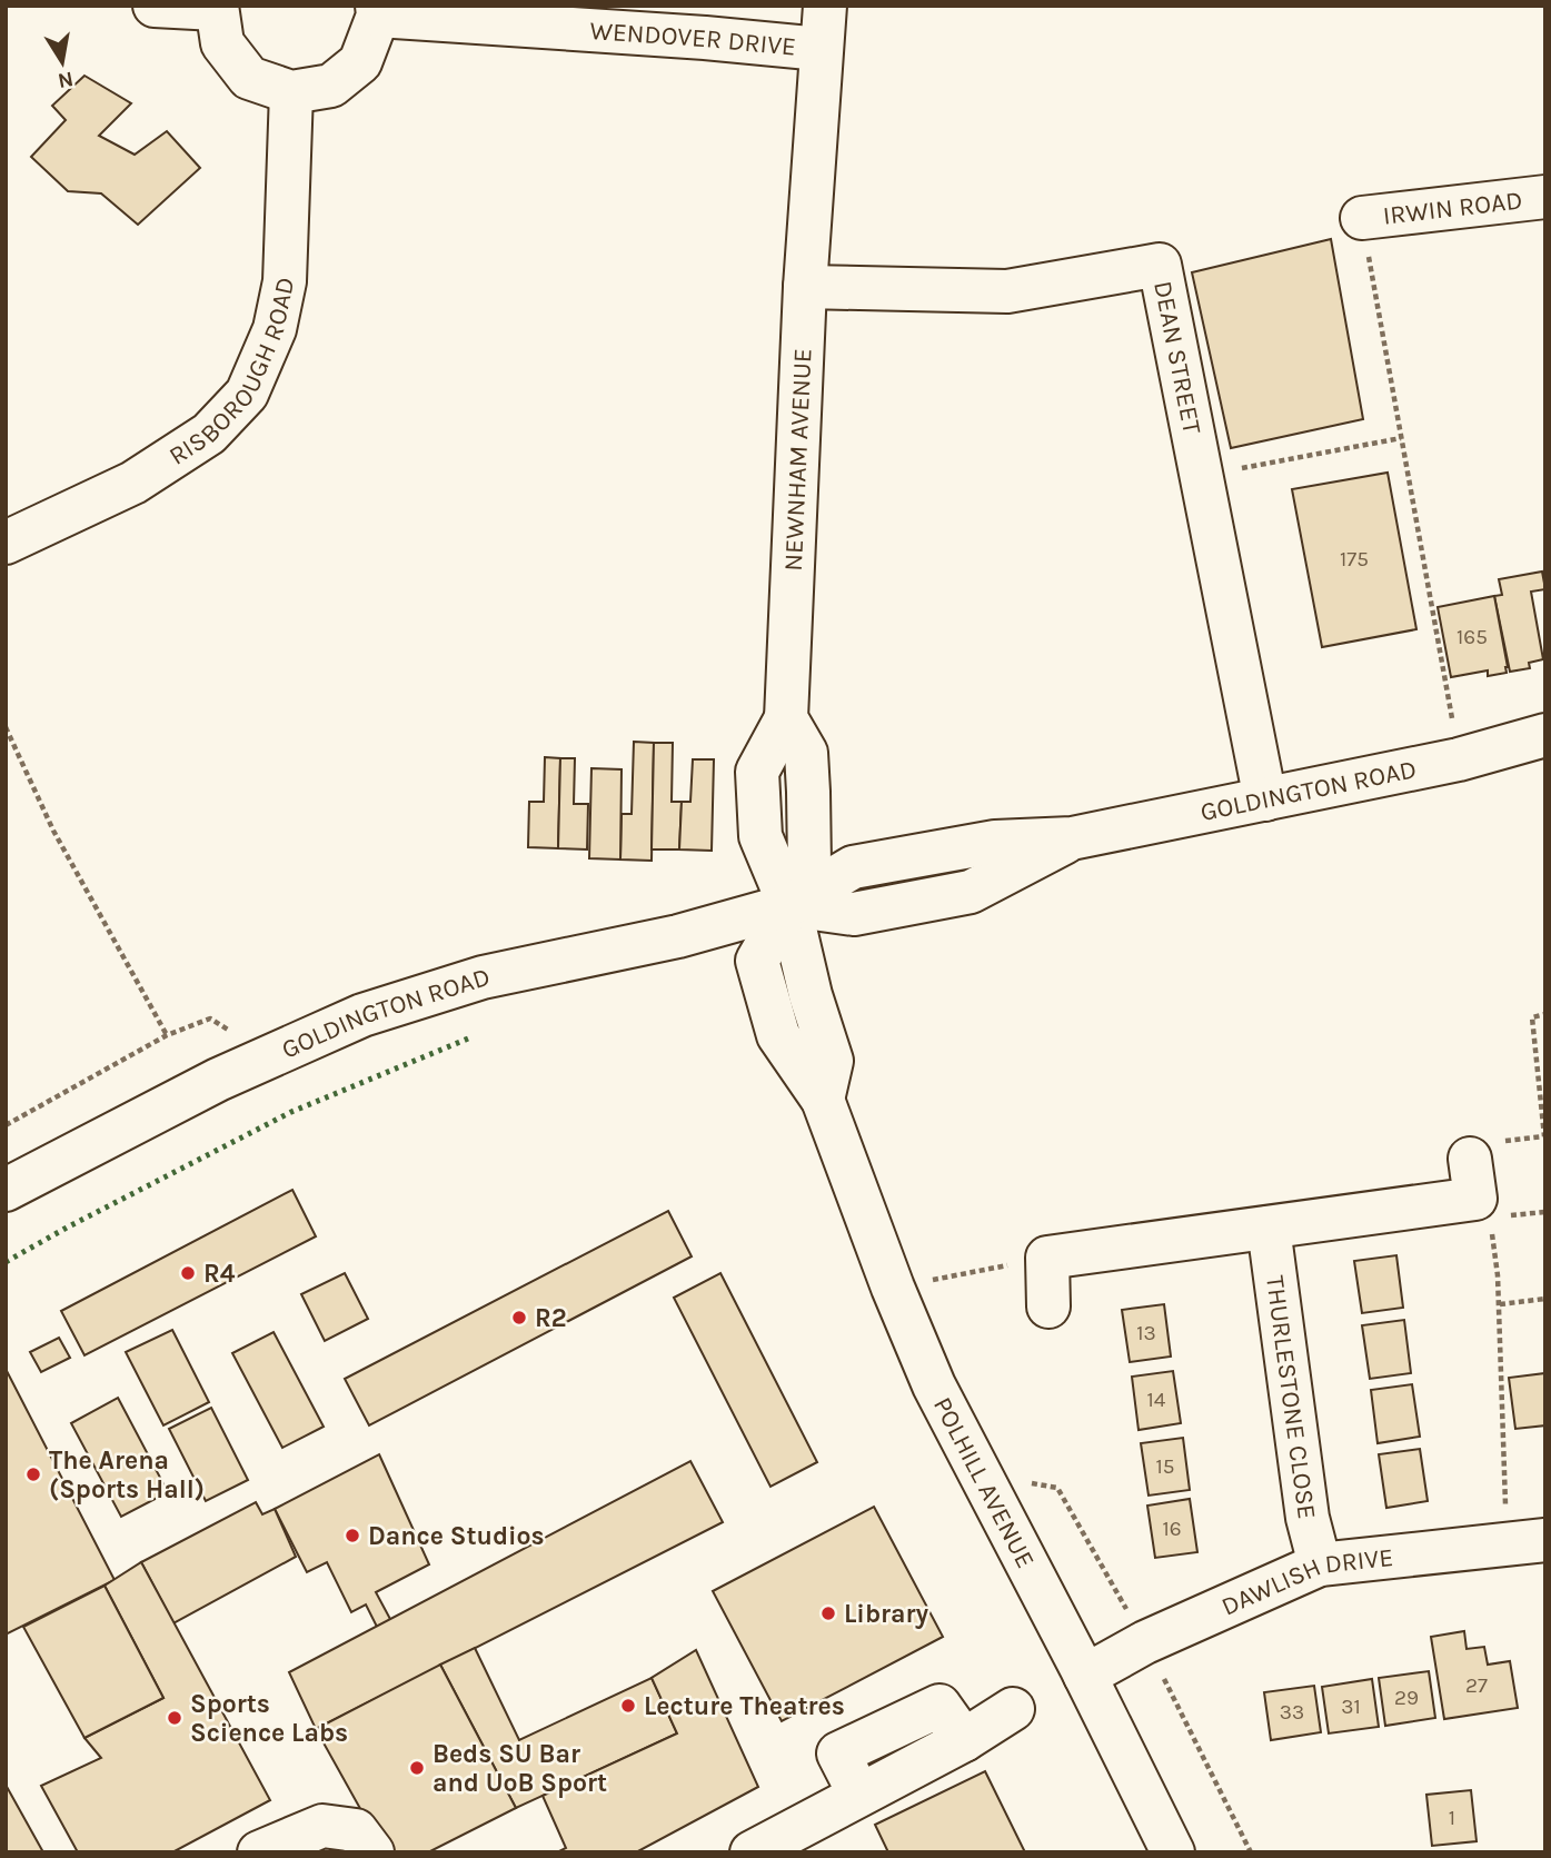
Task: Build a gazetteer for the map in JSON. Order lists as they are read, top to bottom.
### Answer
{
  "streets": {
    "street": [
      "WENDOVER DRIVE",
      "IRWIN ROAD",
      "DEAN STREET",
      "RISBOROUGH ROAD",
      "NEWNHAM AVENUE",
      "GOLDINGTON ROAD",
      "THURLESTONE CLOSE",
      "POLHILL AVENUE",
      "DAWLISH DRIVE"
    ]
  },
  "crossings": [
    ["WENDOVER DRIVE", "NEWNHAM AVENUE"],
    ["DEAN STREET", "NEWNHAM AVENUE"],
    ["DEAN STREET", "GOLDINGTON ROAD"],
    ["NEWNHAM AVENUE", "GOLDINGTON ROAD"],
    ["NEWNHAM AVENUE", "POLHILL AVENUE"],
    ["GOLDINGTON ROAD", "POLHILL AVENUE"],
    ["THURLESTONE CLOSE", "DAWLISH DRIVE"],
    ["POLHILL AVENUE", "DAWLISH DRIVE"]
  ],
  "places": [
    "R4",
    "R2",
    "The Arena (Sports Hall)",
    "Dance Studios",
    "Library",
    "Lecture Theatres",
    "Sports Science Labs",
    "Beds SU Bar and UoB Sport"
  ],
  "house_numbers": [
    "175",
    "165",
    "13",
    "14",
    "15",
    "16",
    "27",
    "29",
    "31",
    "33",
    "1"
  ],
  "north": "bottom"
}
